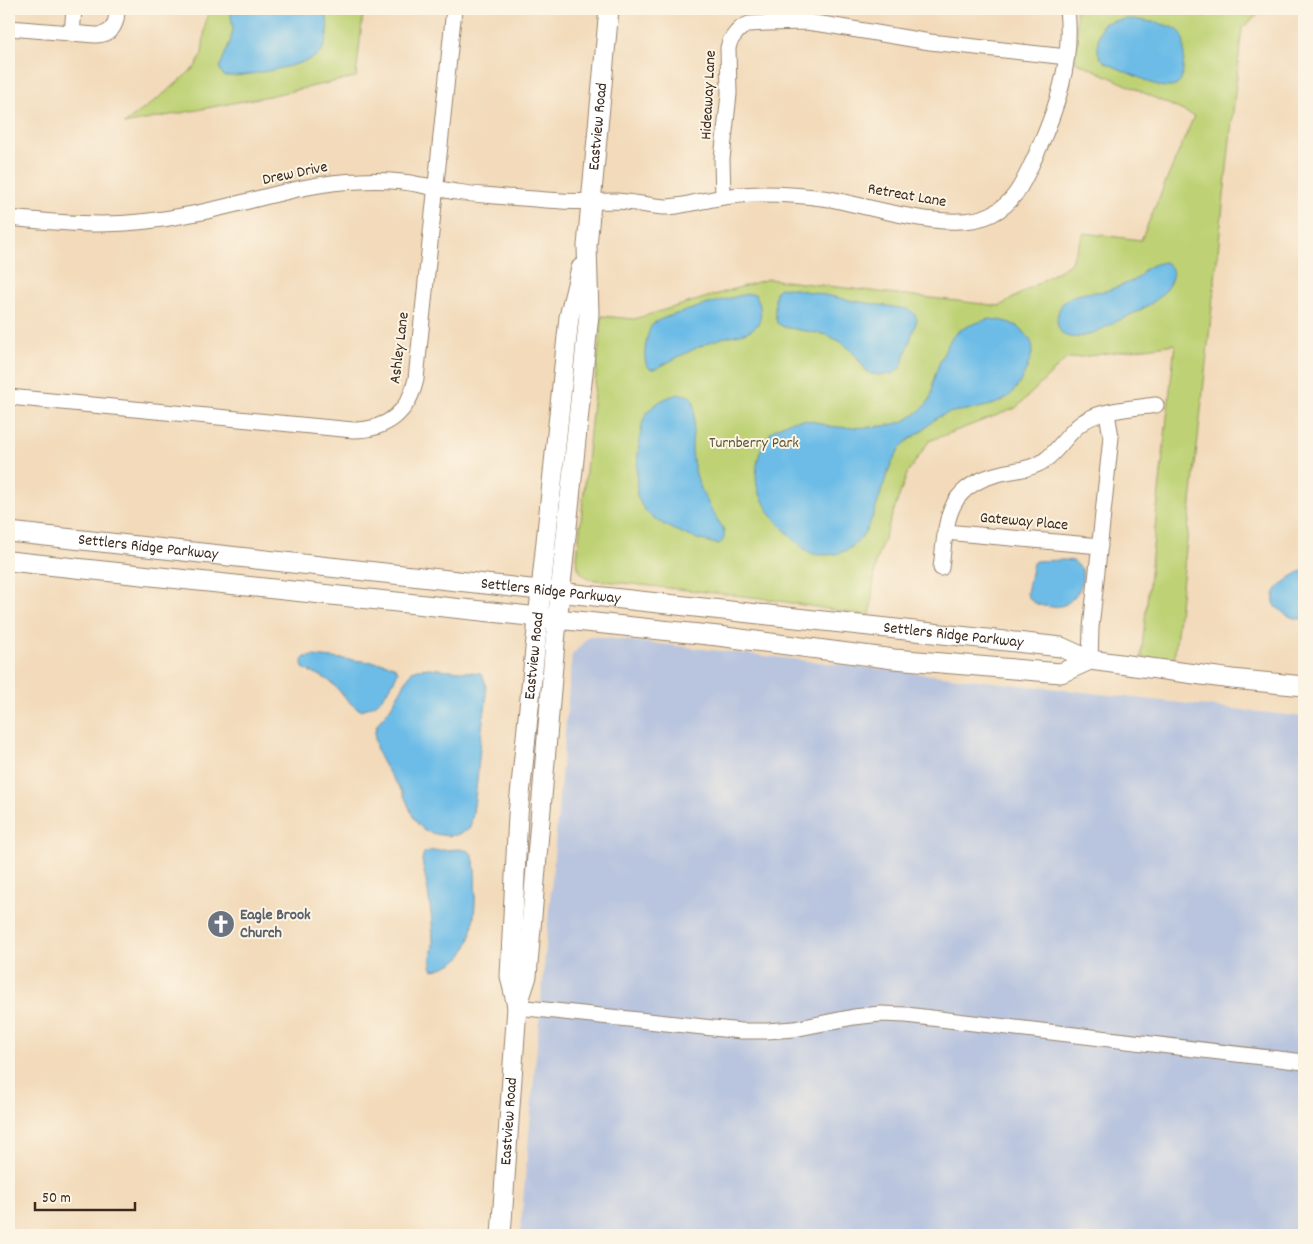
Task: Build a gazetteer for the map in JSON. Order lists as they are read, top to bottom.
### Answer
{
  "streets": {
    "street": [
      "Hideaway Lane",
      "Eastview Road",
      "Drew Drive",
      "Retreat Lane",
      "Ashley Lane",
      "Gateway Place",
      "Settlers Ridge Parkway"
    ]
  },
  "crossings": [
    ["Hideaway Lane", "Retreat Lane"],
    ["Eastview Road", "Drew Drive"],
    ["Eastview Road", "Retreat Lane"],
    ["Eastview Road", "Settlers Ridge Parkway"],
    ["Drew Drive", "Retreat Lane"],
    ["Drew Drive", "Ashley Lane"]
  ],
  "parks": ["Turnberry Park"],
  "places": {
    "church": ["Eagle Brook Church"]
  },
  "scale_bar": "50 m"
}
